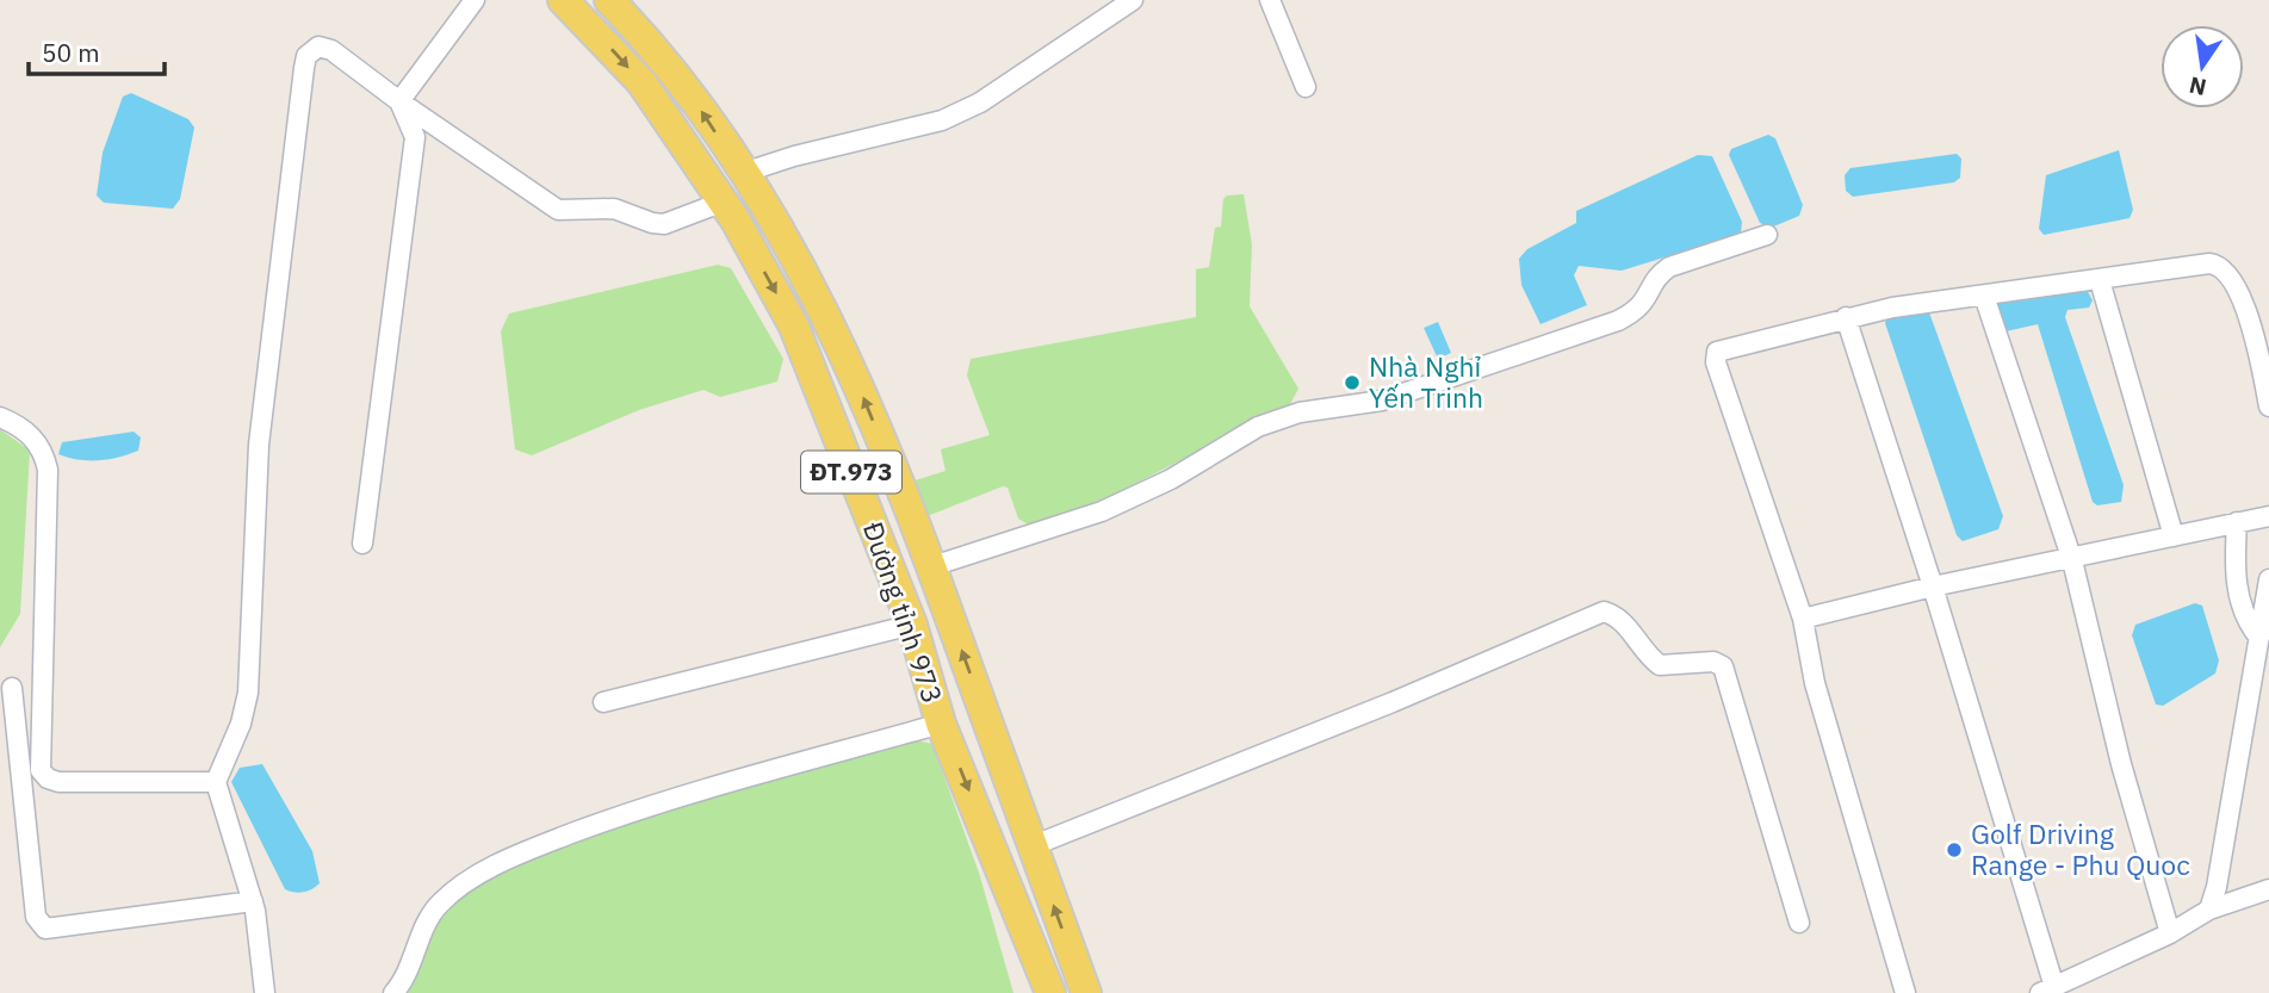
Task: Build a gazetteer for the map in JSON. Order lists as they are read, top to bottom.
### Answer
{
  "streets": {
    "main road": ["ĐT.973", "Đường tỉnh 973"]
  },
  "places": ["Nhà Nghỉ Yến Trinh", "Golf Driving Range - Phu Quoc"],
  "scale_bar": "50 m",
  "north": "bottom"
}
